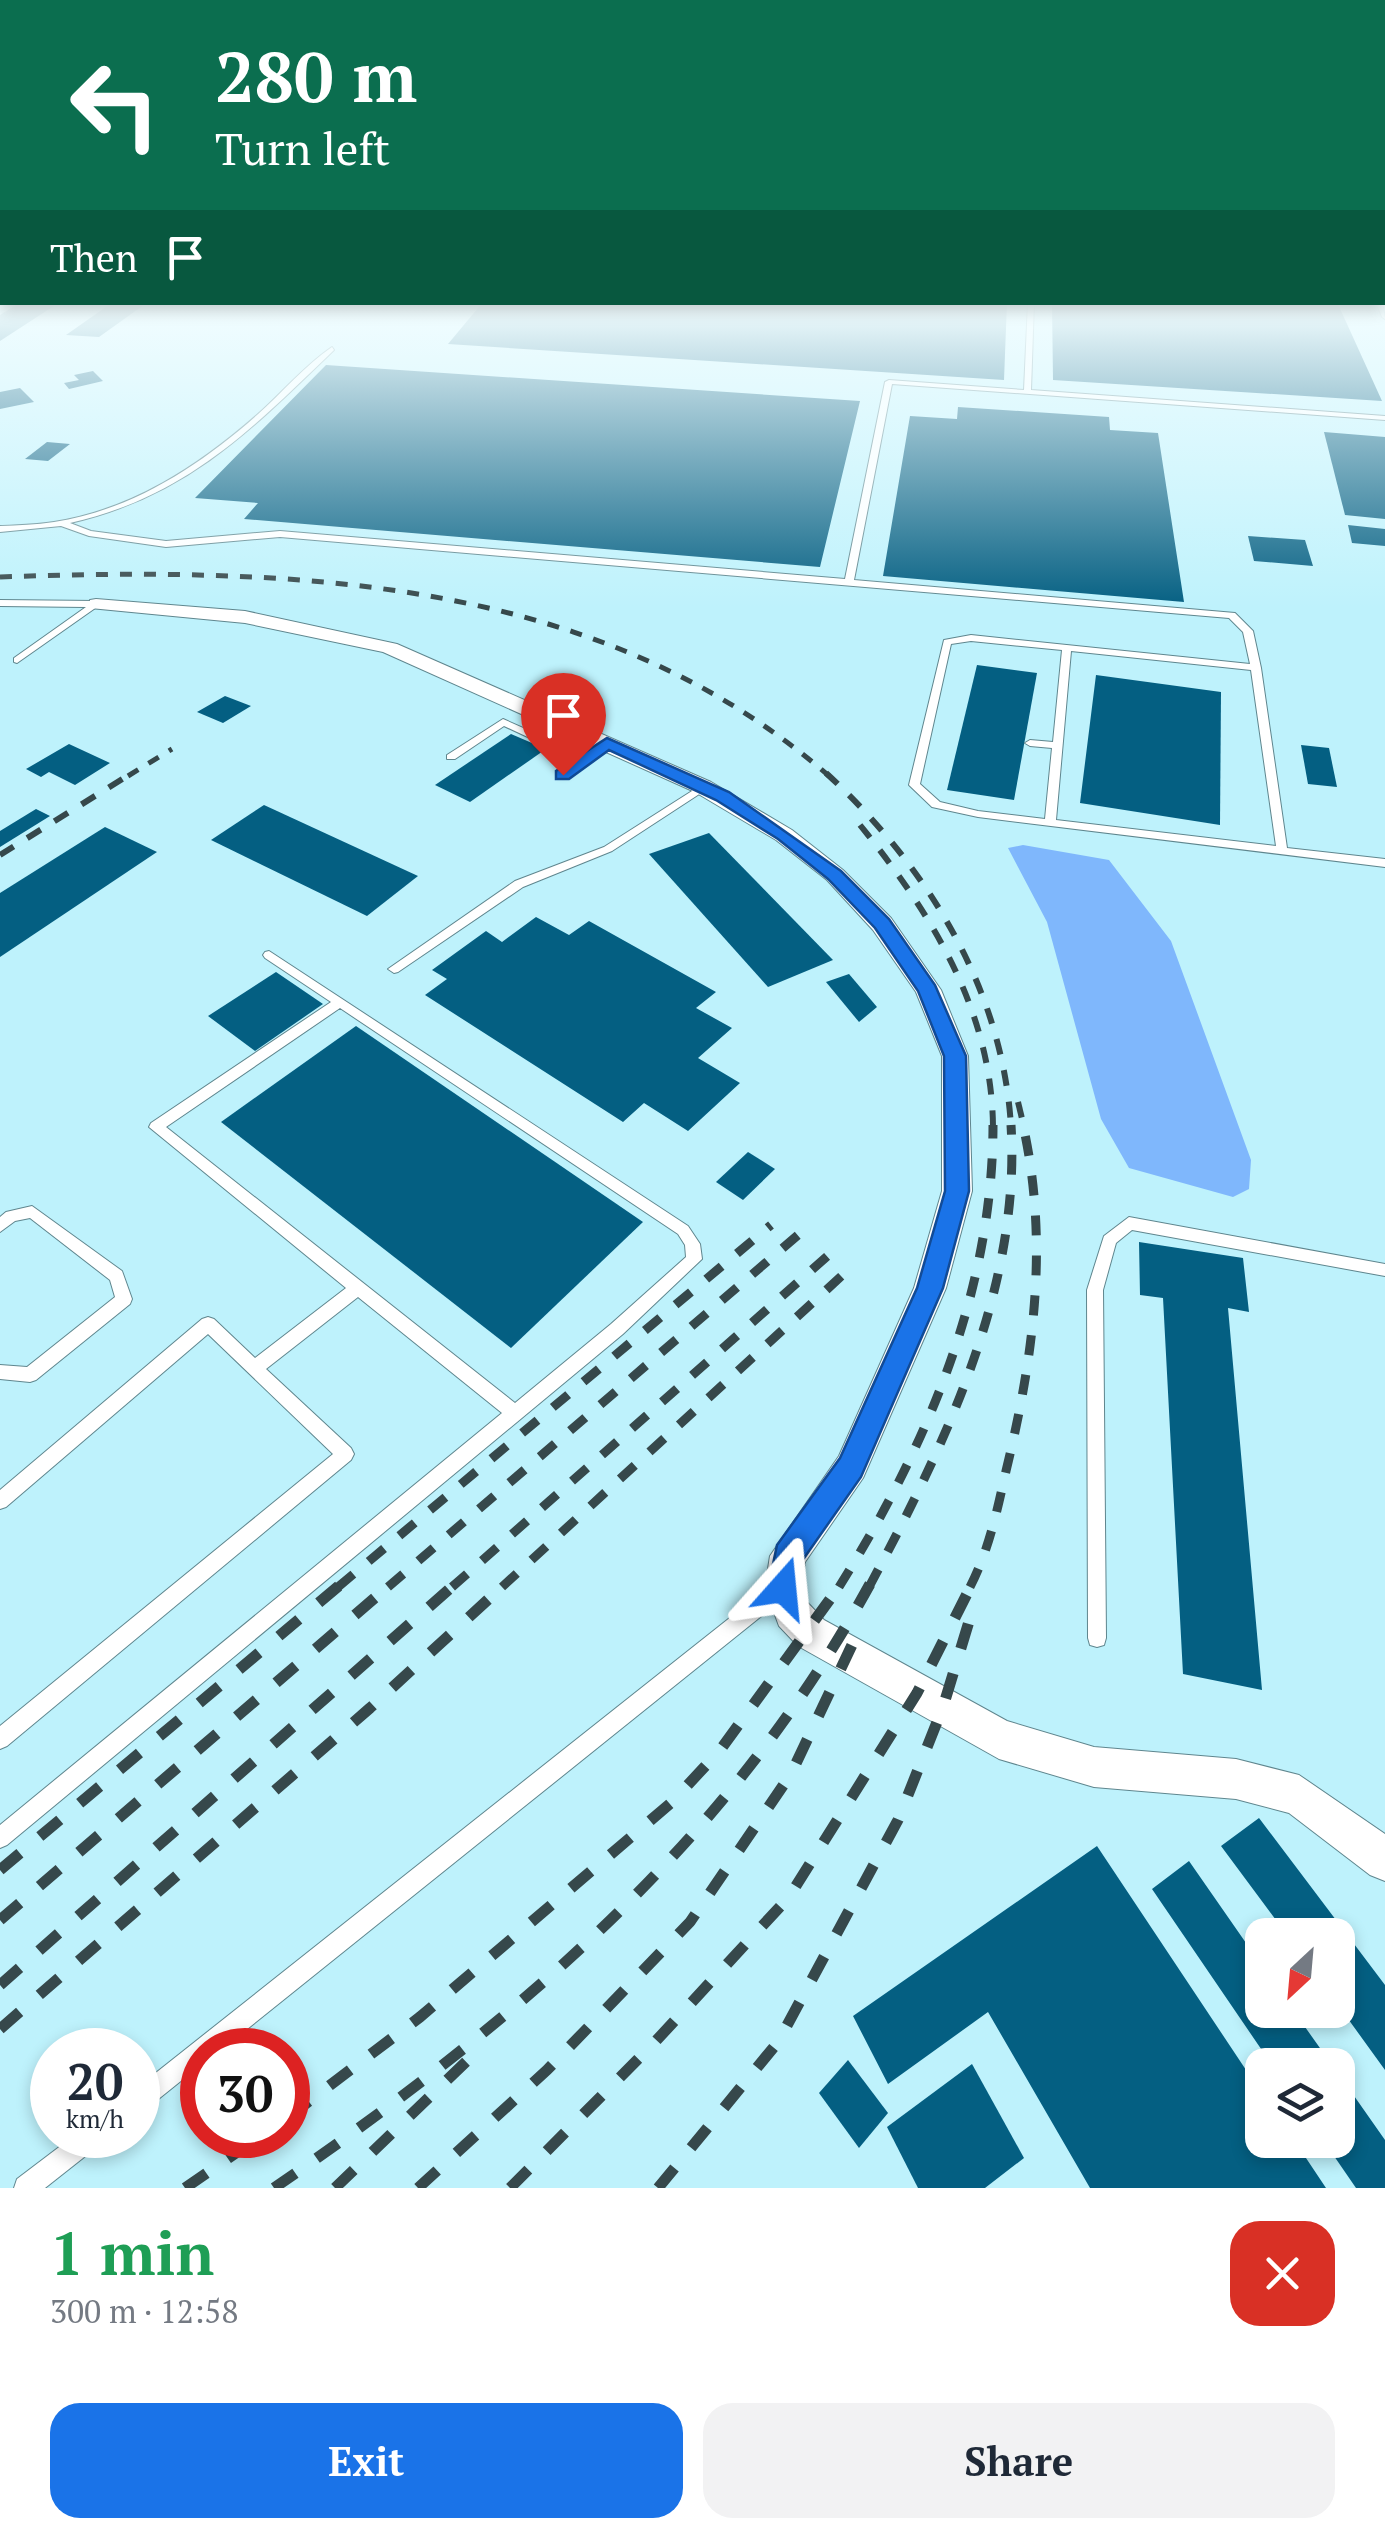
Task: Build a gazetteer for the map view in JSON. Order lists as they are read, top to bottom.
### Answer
{
  "north": "bottom left",
  "page": {
    "turn": ["280 m", "Turn left"],
    "then": "Then",
    "speed": "20 km/h",
    "limit": "30",
    "heading": ["1 min", "300 m · 12:58"],
    "buttons": ["Exit", "Share"]
  }
}
